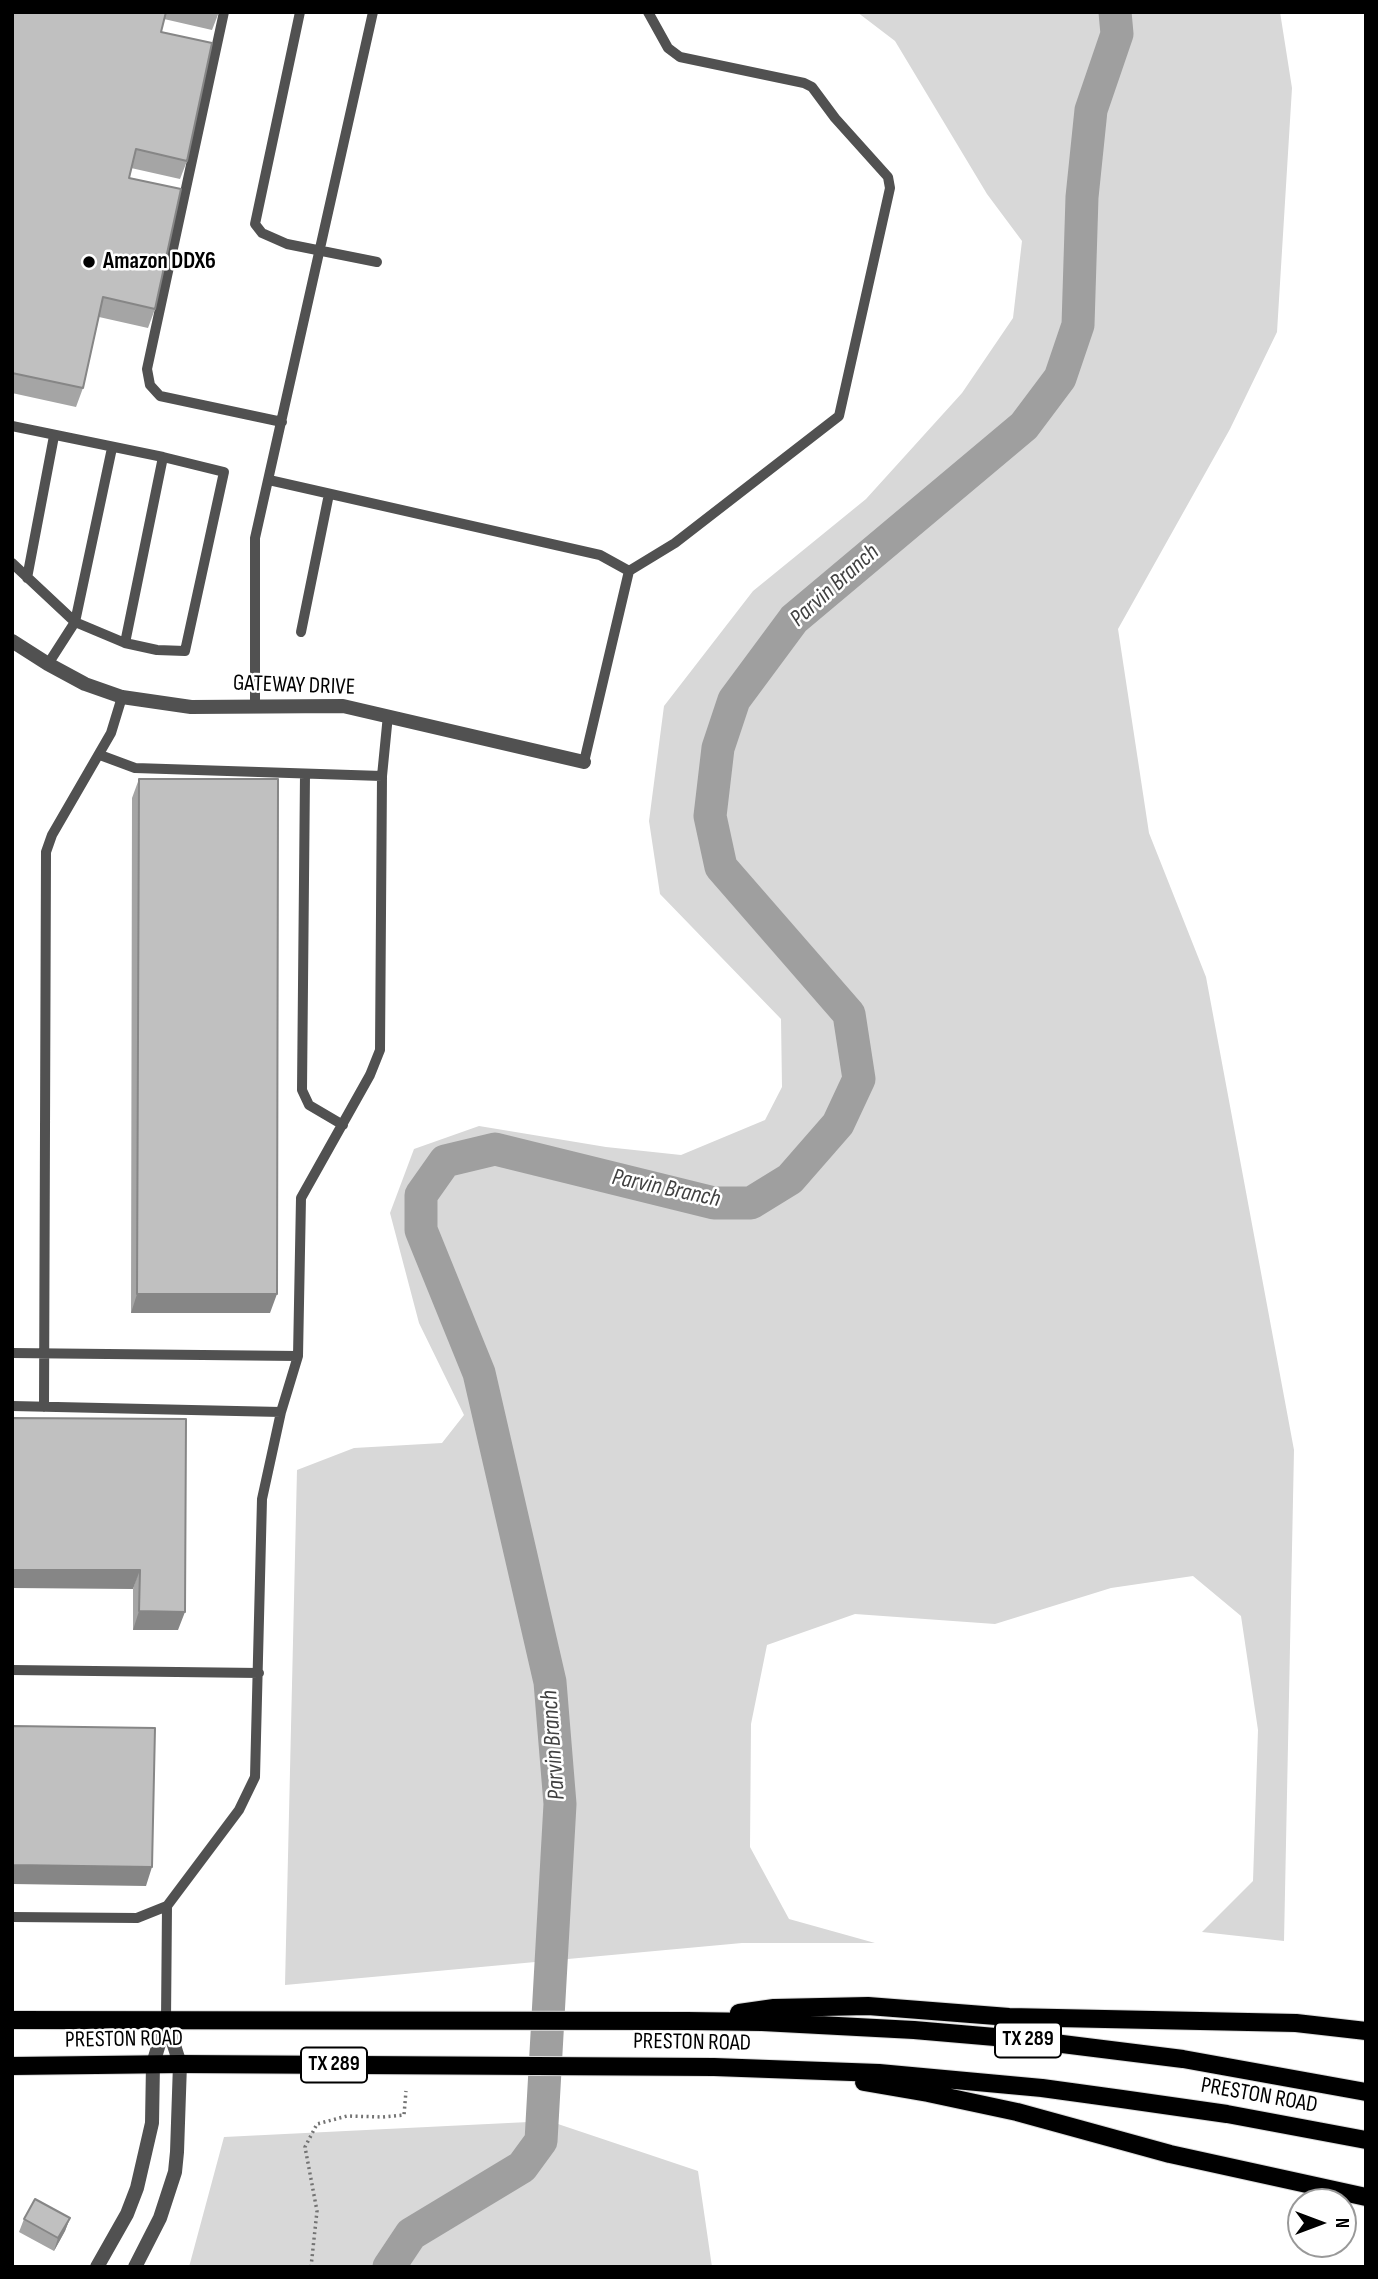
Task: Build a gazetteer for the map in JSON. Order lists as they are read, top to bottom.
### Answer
{
  "streets": {
    "main road": ["PRESTON ROAD", "TX 289"],
    "street": ["GATEWAY DRIVE"]
  },
  "water": ["Parvin Branch"],
  "places": ["Amazon DDX6"],
  "north": "right"
}
